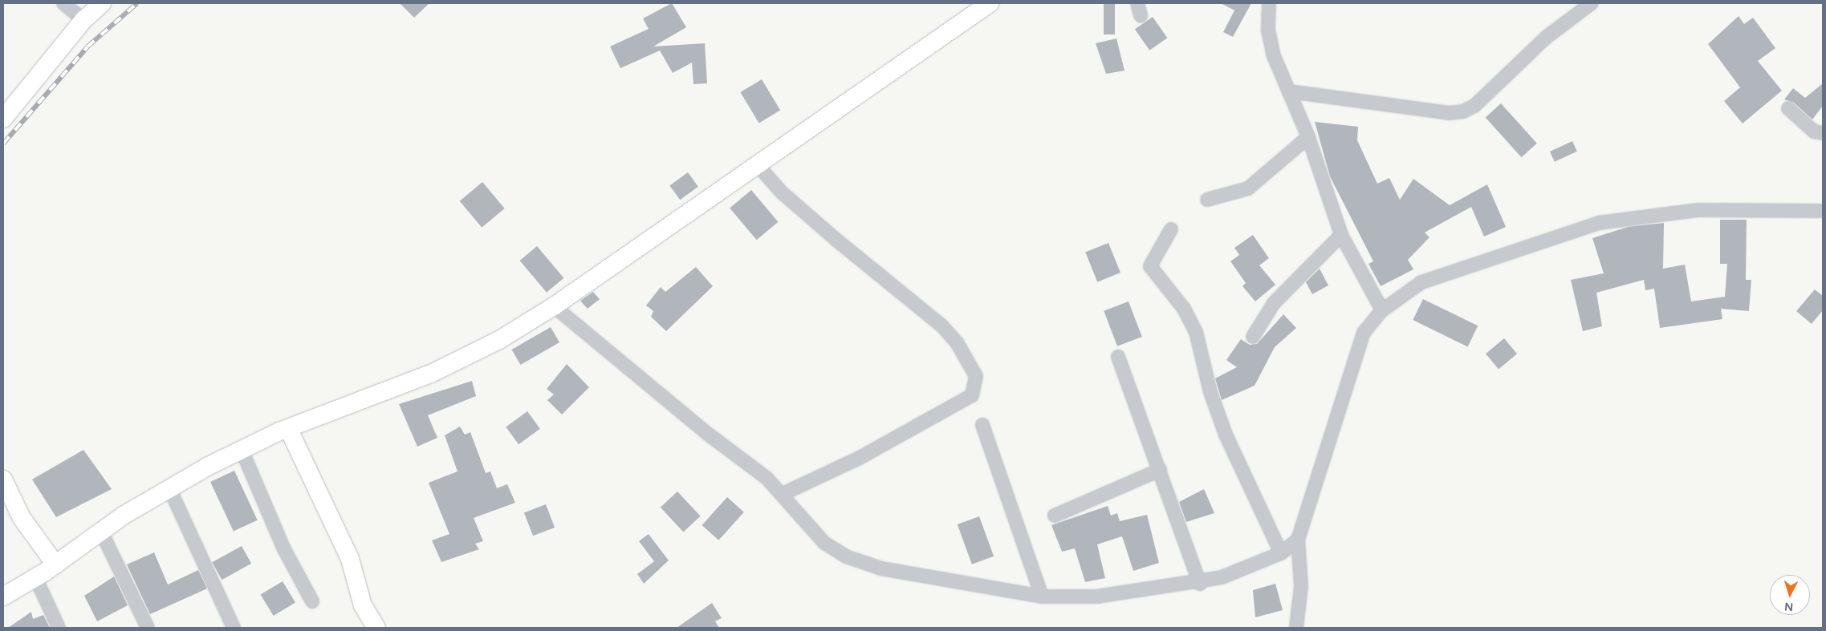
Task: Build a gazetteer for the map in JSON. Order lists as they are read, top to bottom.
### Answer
{
  "north": "bottom"
}
